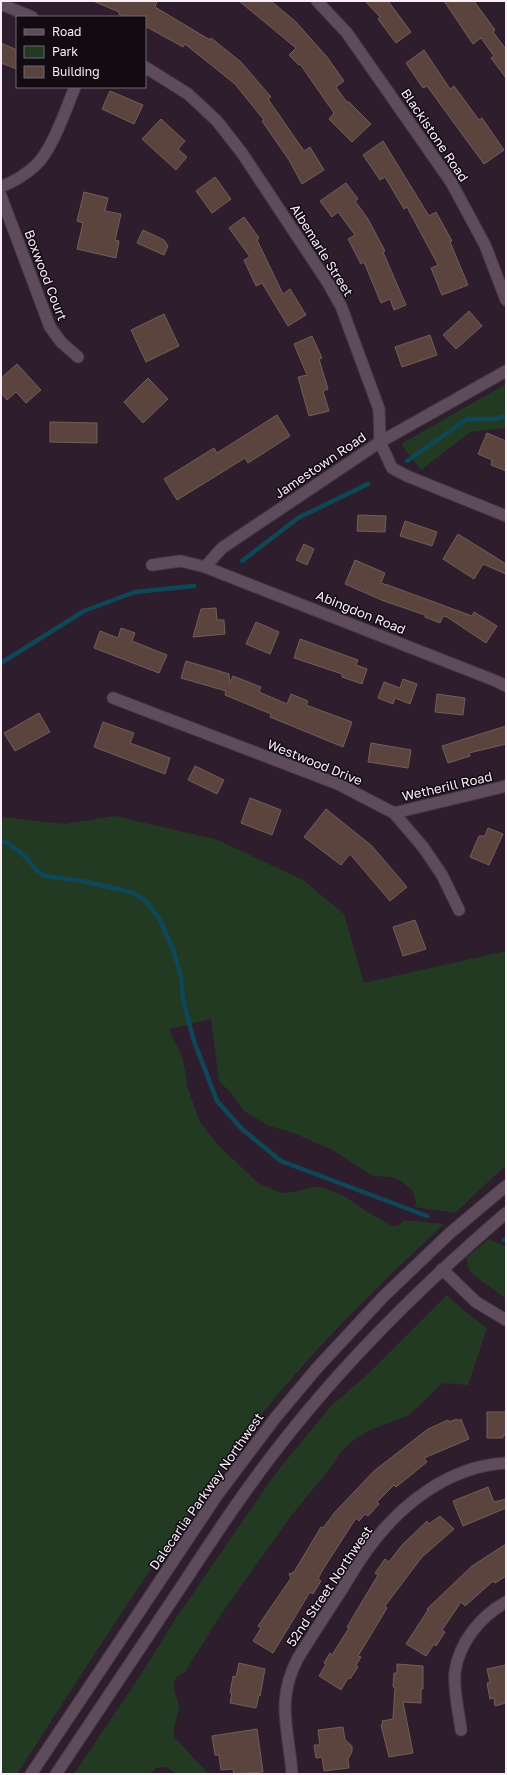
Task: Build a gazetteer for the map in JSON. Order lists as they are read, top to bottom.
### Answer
{
  "streets": {
    "street": [
      "Blackistone Road",
      "Albemarle Street",
      "Boxwood Court",
      "Jamestown Road",
      "Abingdon Road",
      "Westwood Drive",
      "Wetherill Road",
      "Dalecarlia Parkway Northwest",
      "52nd Street Northwest"
    ]
  },
  "crossings": [
    ["Albemarle Street", "Jamestown Road"],
    ["Jamestown Road", "Abingdon Road"],
    ["Westwood Drive", "Wetherill Road"]
  ],
  "legend": ["Road", "Park", "Building"]
}
